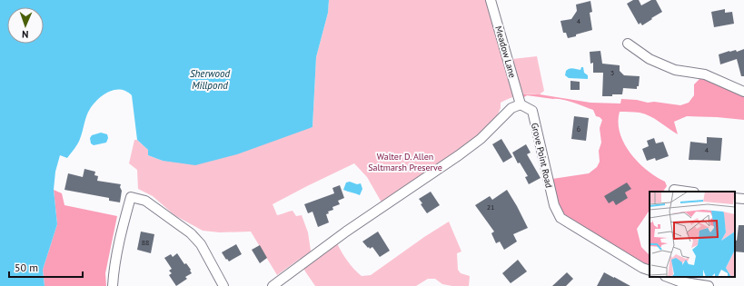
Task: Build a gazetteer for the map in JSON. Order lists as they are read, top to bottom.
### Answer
{
  "streets": {
    "street": ["Meadow Lane", "Grove Point Road"]
  },
  "crossings": [
    ["Meadow Lane", "Grove Point Road"]
  ],
  "water": ["Sherwood Millpond"],
  "parks": ["Walter D. Allen Saltmarsh Preserve"],
  "house_numbers": [
    "4",
    "3",
    "6",
    "4",
    "21",
    "88"
  ],
  "scale_bar": "50 m",
  "north": "bottom"
}
